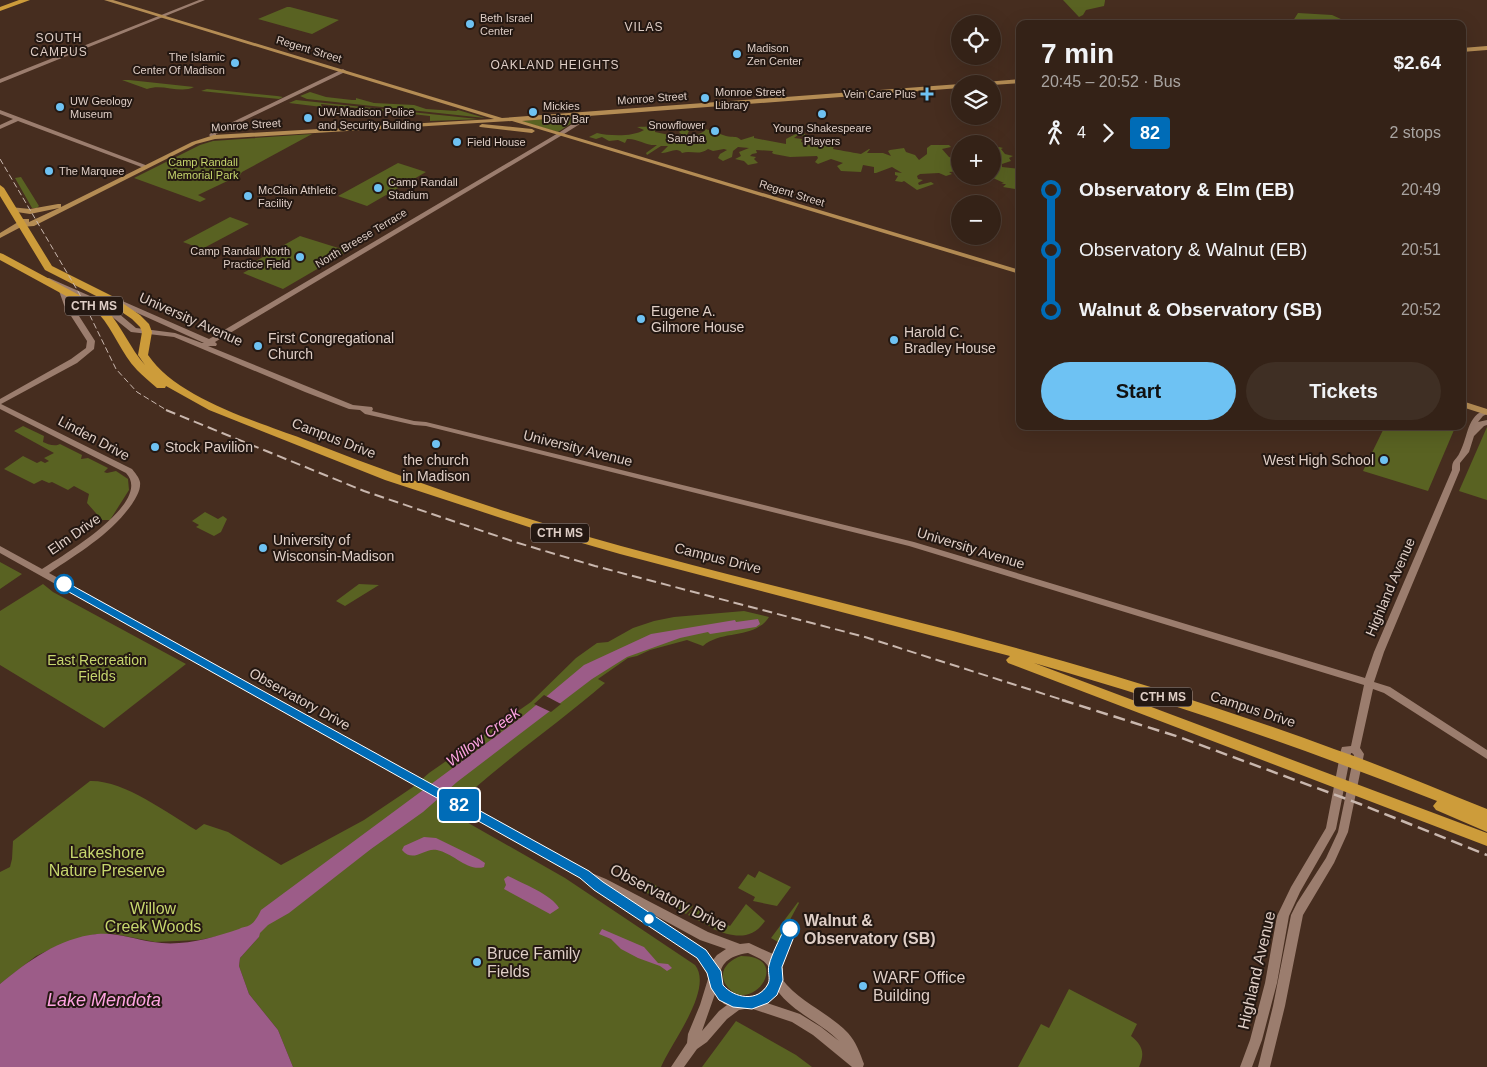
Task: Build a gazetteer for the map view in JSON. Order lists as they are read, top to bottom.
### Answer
{
  "streets": {
    "main road": [
      "Regent Street",
      "Monroe Street",
      "CTH MS",
      "University Avenue",
      "Campus Drive"
    ],
    "street": [
      "North Breese Terrace",
      "Linden Drive",
      "Elm Drive",
      "Highland Avenue",
      "Observatory Drive"
    ]
  },
  "crossings": [
    ["Regent Street", "Monroe Street"],
    ["Regent Street", "North Breese Terrace"],
    ["North Breese Terrace", "University Avenue"],
    ["University Avenue", "Campus Drive"],
    ["University Avenue", "Highland Avenue"],
    ["Linden Drive", "Elm Drive"],
    ["Elm Drive", "Observatory Drive"]
  ],
  "districts": ["VILAS", "SOUTH CAMPUS", "OAKLAND HEIGHTS"],
  "water": ["Willow Creek", "Lake Mendota"],
  "parks": [
    "Camp Randall Memorial Park",
    "East Recreation Fields",
    "Lakeshore Nature Preserve",
    "Willow Creek Woods"
  ],
  "places": {
    "other": [
      "Beth Israel Center",
      "Madison Zen Center",
      "The Islamic Center Of Madison",
      "Monroe Street Library",
      "UW Geology Museum",
      "Mickies Dairy Bar",
      "Young Shakespeare Players",
      "UW-Madison Police and Security Building",
      "Snowflower Sangha",
      "Field House",
      "The Marquee",
      "Camp Randall Stadium",
      "McClain Athletic Facility",
      "Camp Randall North Practice Field",
      "Eugene A. Gilmore House",
      "Harold C. Bradley House",
      "First Congregational Church",
      "the church in Madison",
      "Stock Pavilion",
      "West High School",
      "University of Wisconsin-Madison",
      "Walnut & Observatory (SB)",
      "Bruce Family Fields",
      "WARF Office Building"
    ],
    "health": ["Vein Care Plus"]
  },
  "lines": ["bus line 82"],
  "page": {
    "on_map": "82",
    "map_buttons": ["+", "−"],
    "heading": ["7 min", "20:45 – 20:52 · Bus", "$2.64"],
    "legs": ["4", "82", "2 stops"],
    "list": [
      {
        "name": "Observatory & Elm (EB)",
        "value": "20:49"
      },
      {
        "name": "Observatory & Walnut (EB)",
        "value": "20:51"
      },
      {
        "name": "Walnut & Observatory (SB)",
        "value": "20:52"
      }
    ],
    "buttons": ["Start", "Tickets"]
  }
}
